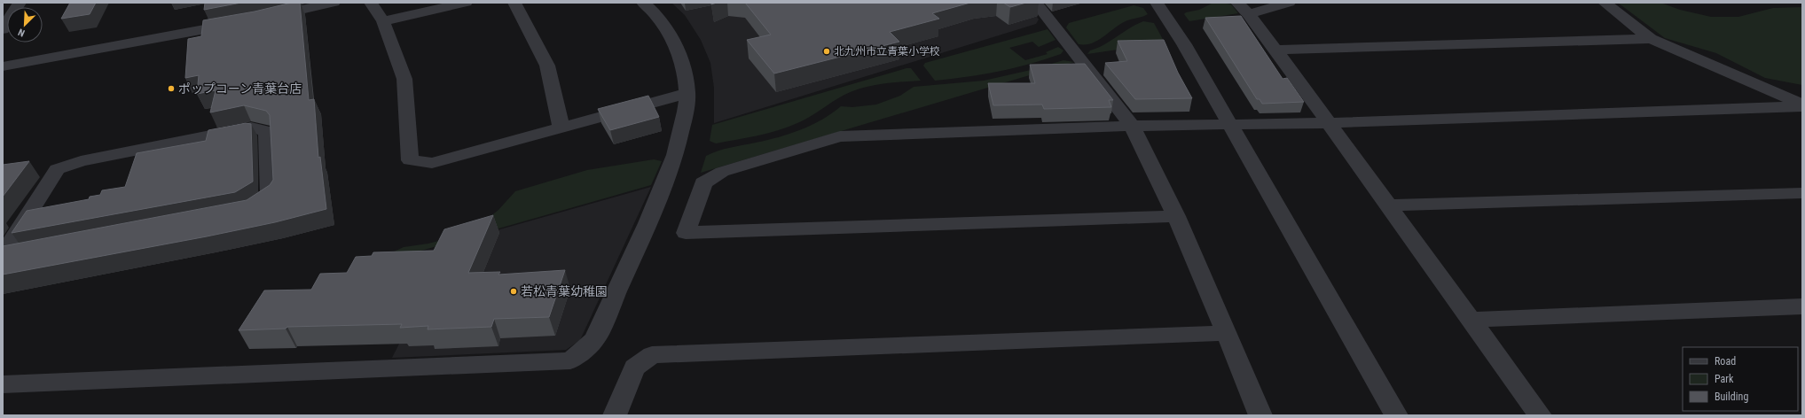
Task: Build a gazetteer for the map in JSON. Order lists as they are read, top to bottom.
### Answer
{
  "places": ["北九州市立青葉小学校", "ポップコーン青葉台店", "若松青葉幼稚園"],
  "legend": ["Road", "Park", "Building"],
  "north": "bottom left"
}
